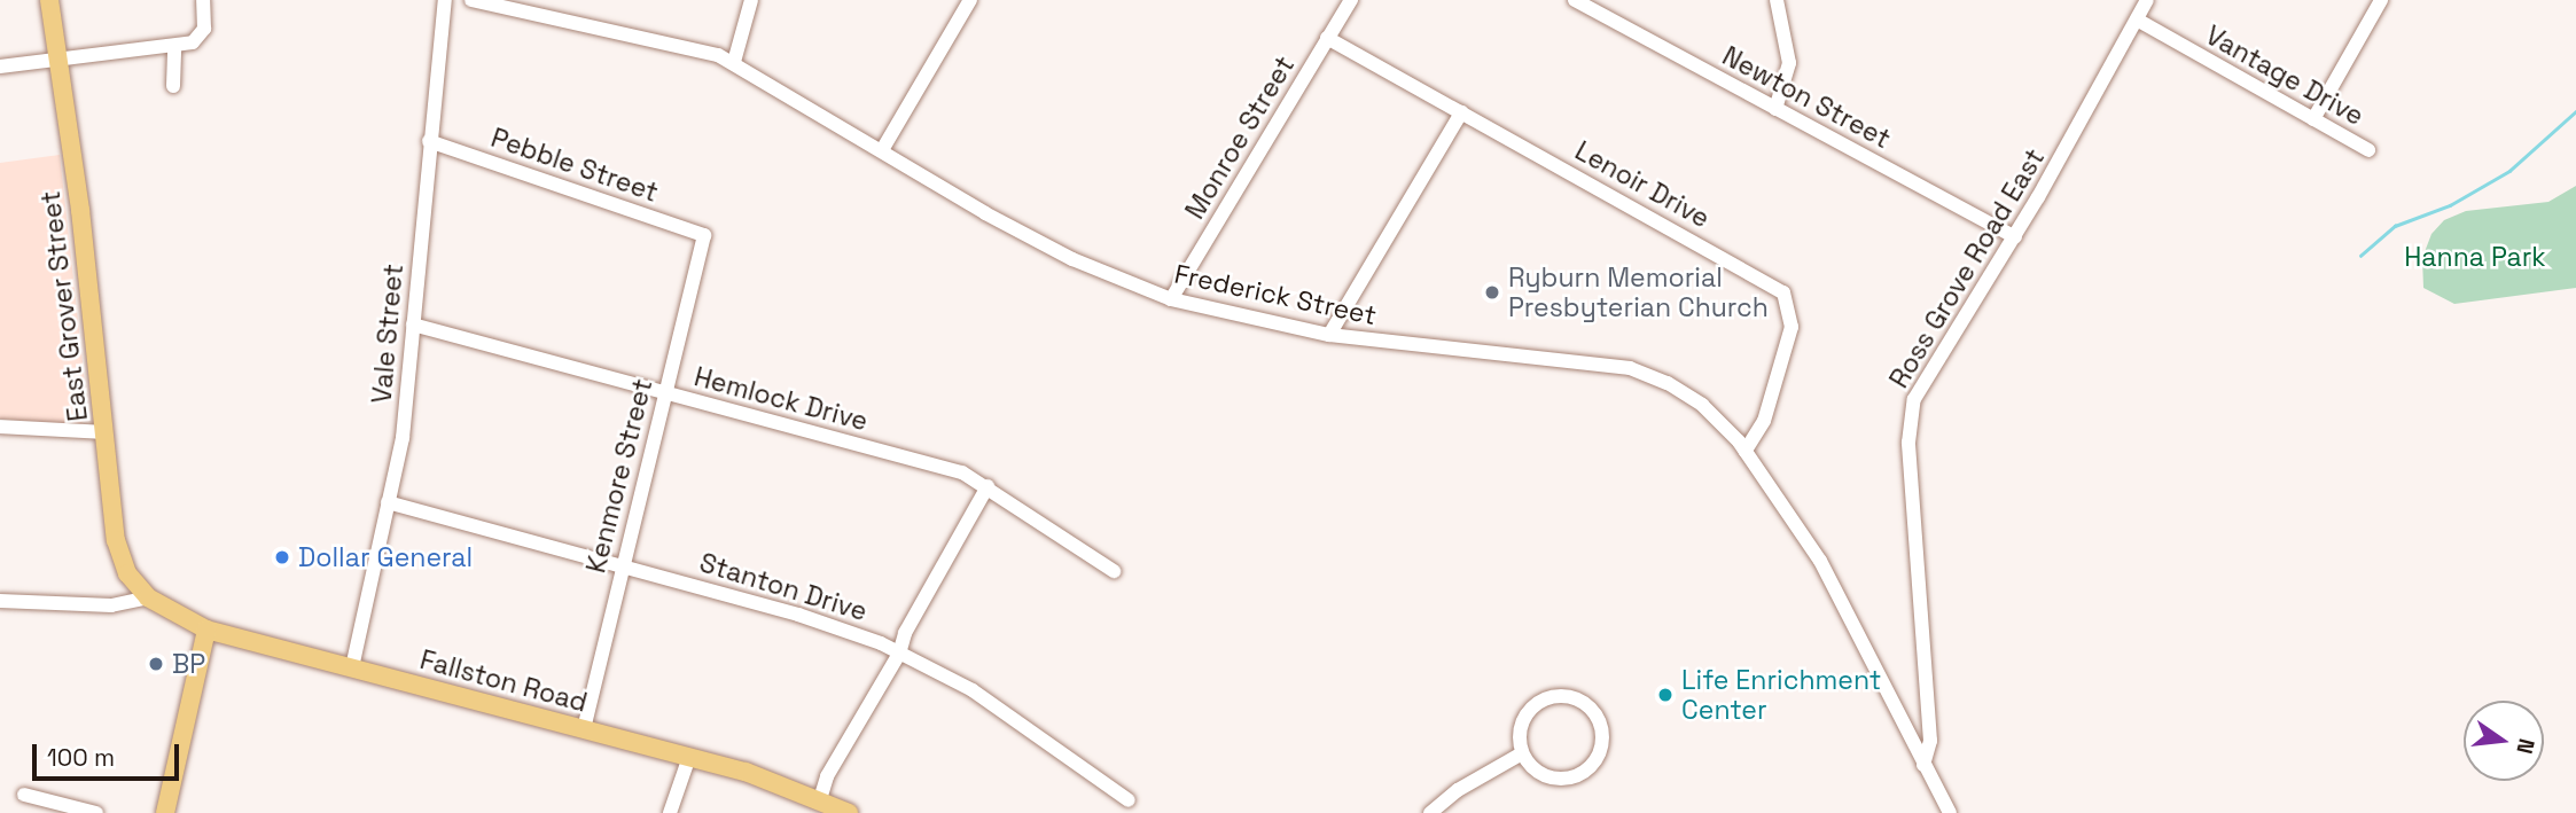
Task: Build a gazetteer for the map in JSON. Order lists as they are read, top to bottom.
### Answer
{
  "streets": {
    "main road": ["East Grover Street", "Fallston Road"],
    "street": [
      "Vantage Drive",
      "Newton Street",
      "Monroe Street",
      "Pebble Street",
      "Lenoir Drive",
      "Ross Grove Road East",
      "Frederick Street",
      "Vale Street",
      "Hemlock Drive",
      "Kenmore Street",
      "Stanton Drive"
    ]
  },
  "crossings": [
    ["Vantage Drive", "Ross Grove Road East"],
    ["Newton Street", "Ross Grove Road East"],
    ["Monroe Street", "Lenoir Drive"],
    ["Monroe Street", "Frederick Street"],
    ["Pebble Street", "Vale Street"],
    ["Pebble Street", "Kenmore Street"],
    ["Lenoir Drive", "Frederick Street"],
    ["Ross Grove Road East", "Frederick Street"],
    ["East Grover Street", "Fallston Road"],
    ["Vale Street", "Hemlock Drive"],
    ["Vale Street", "Stanton Drive"],
    ["Vale Street", "Fallston Road"],
    ["Hemlock Drive", "Kenmore Street"],
    ["Kenmore Street", "Stanton Drive"],
    ["Kenmore Street", "Fallston Road"]
  ],
  "parks": ["Hanna Park"],
  "places": [
    "Ryburn Memorial Presbyterian Church",
    "Dollar General",
    "BP",
    "Life Enrichment Center"
  ],
  "scale_bar": "100 m",
  "north": "right"
}
